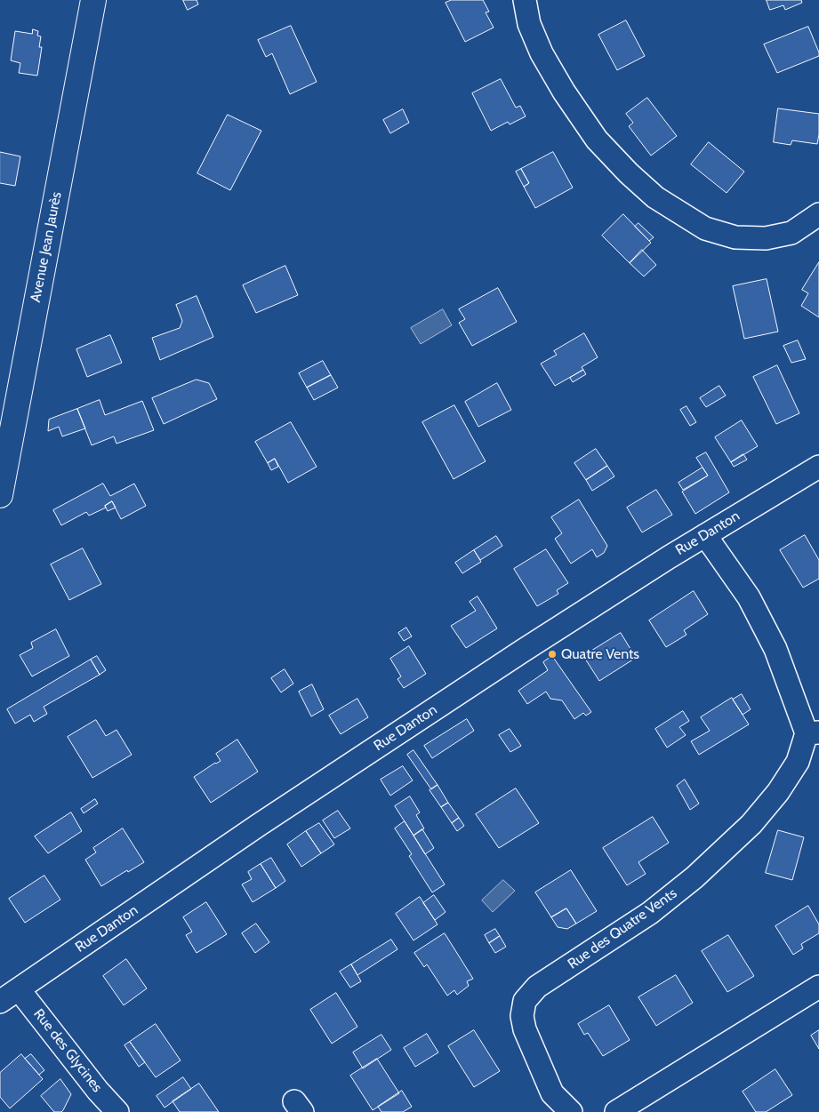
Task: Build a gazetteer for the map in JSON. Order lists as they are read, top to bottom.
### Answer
{
  "streets": {
    "main road": ["Avenue Jean Jaurès"],
    "street": ["Rue Danton", "Rue des Quatre Vents", "Rue des Glycines"]
  },
  "crossings": [
    ["Rue Danton", "Rue des Quatre Vents"],
    ["Rue Danton", "Rue des Glycines"]
  ],
  "places": ["Quatre Vents"]
}
